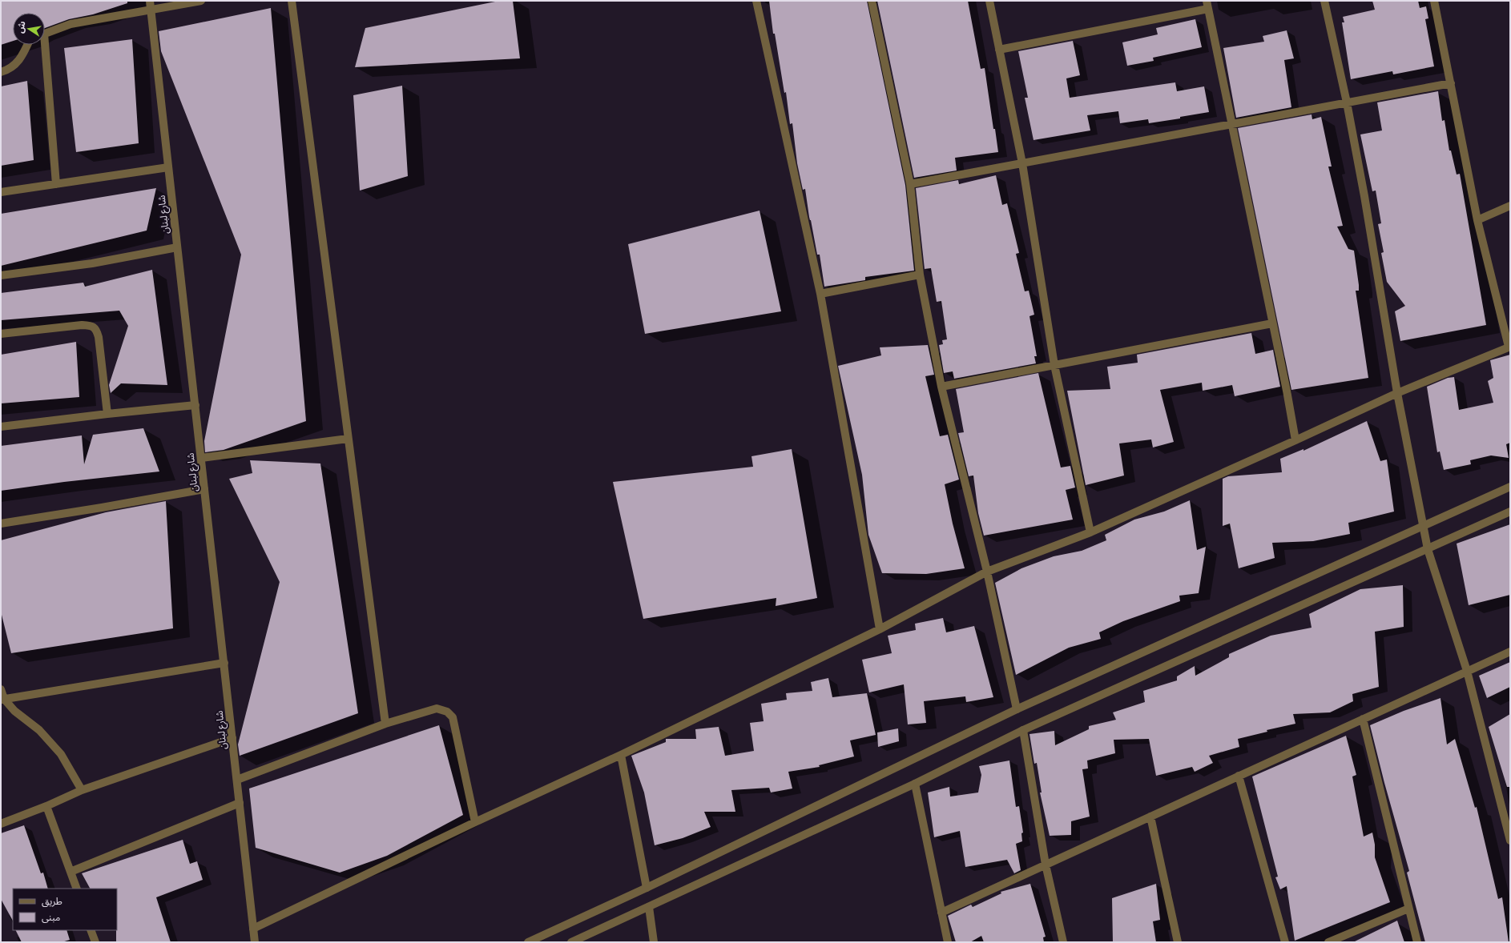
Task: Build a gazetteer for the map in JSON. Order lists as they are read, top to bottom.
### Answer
{
  "streets": {
    "street": ["شارع لبنان"]
  },
  "legend": ["طريق", "مبنى"],
  "north": "left"
}
